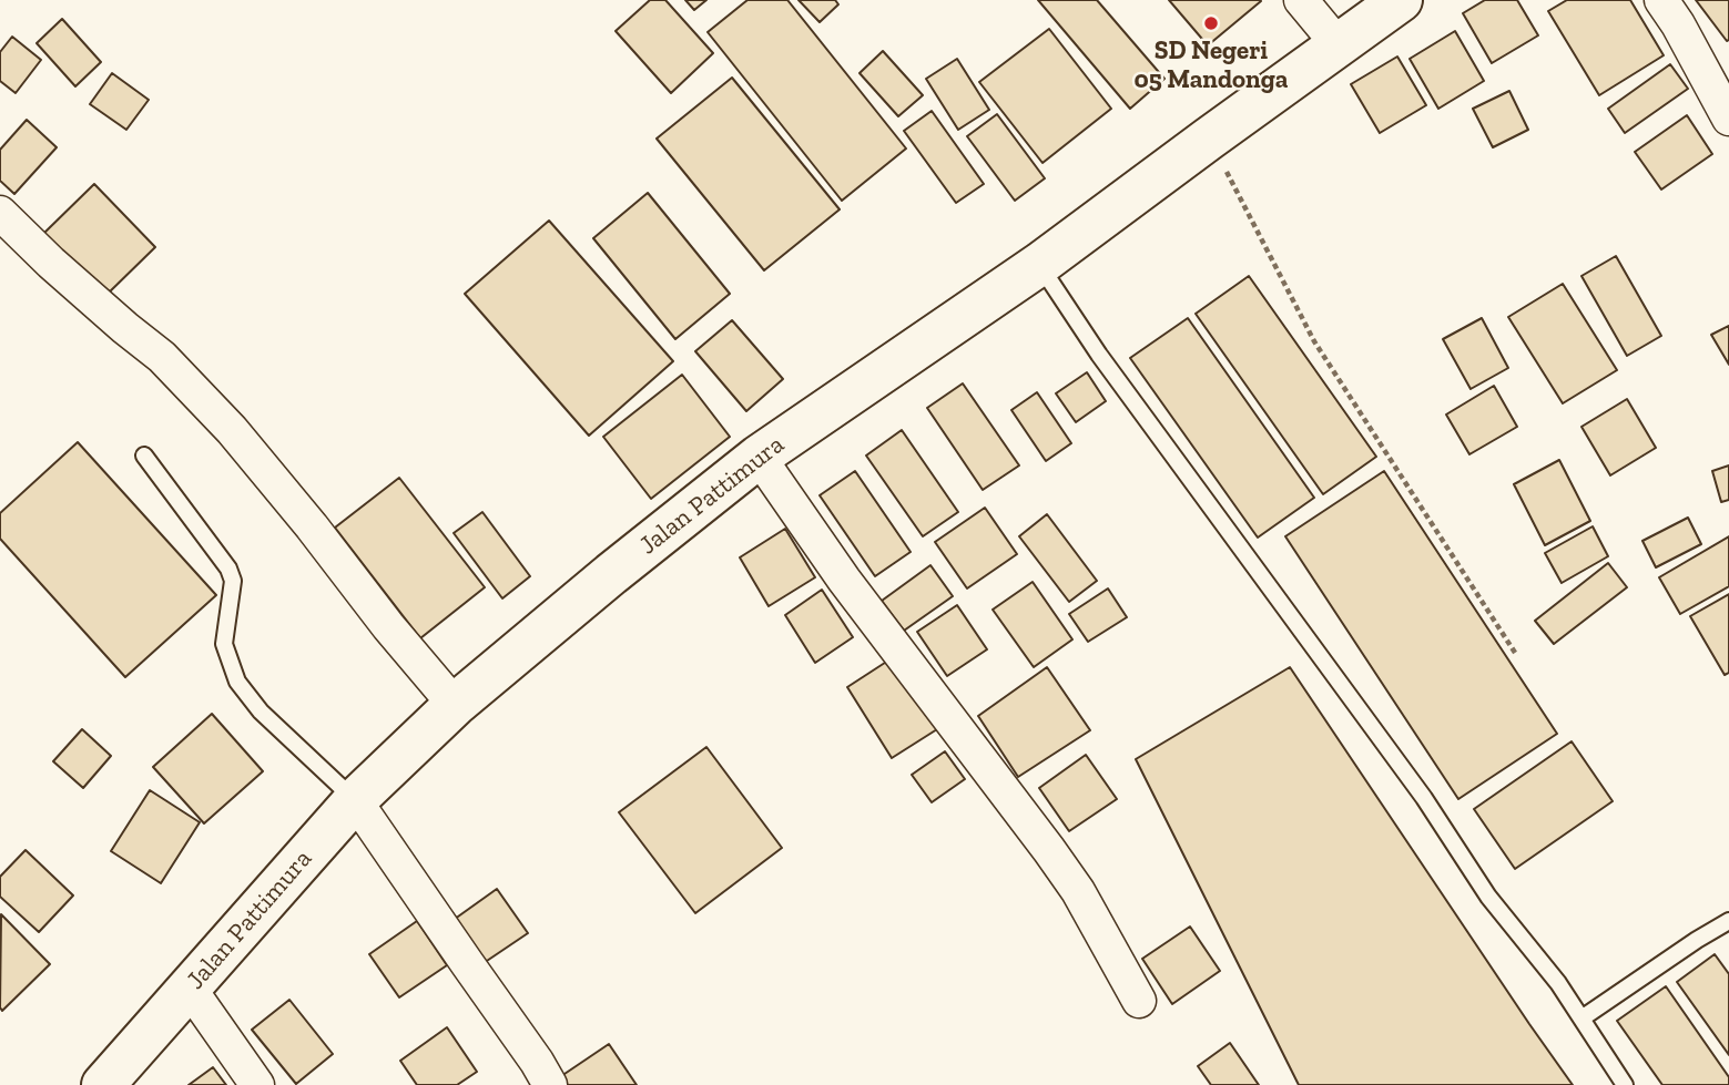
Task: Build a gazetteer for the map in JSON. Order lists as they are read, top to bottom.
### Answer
{
  "streets": {
    "highway": ["Jalan Pattimura"]
  },
  "places": ["SD Negeri 05 Mandonga"]
}
